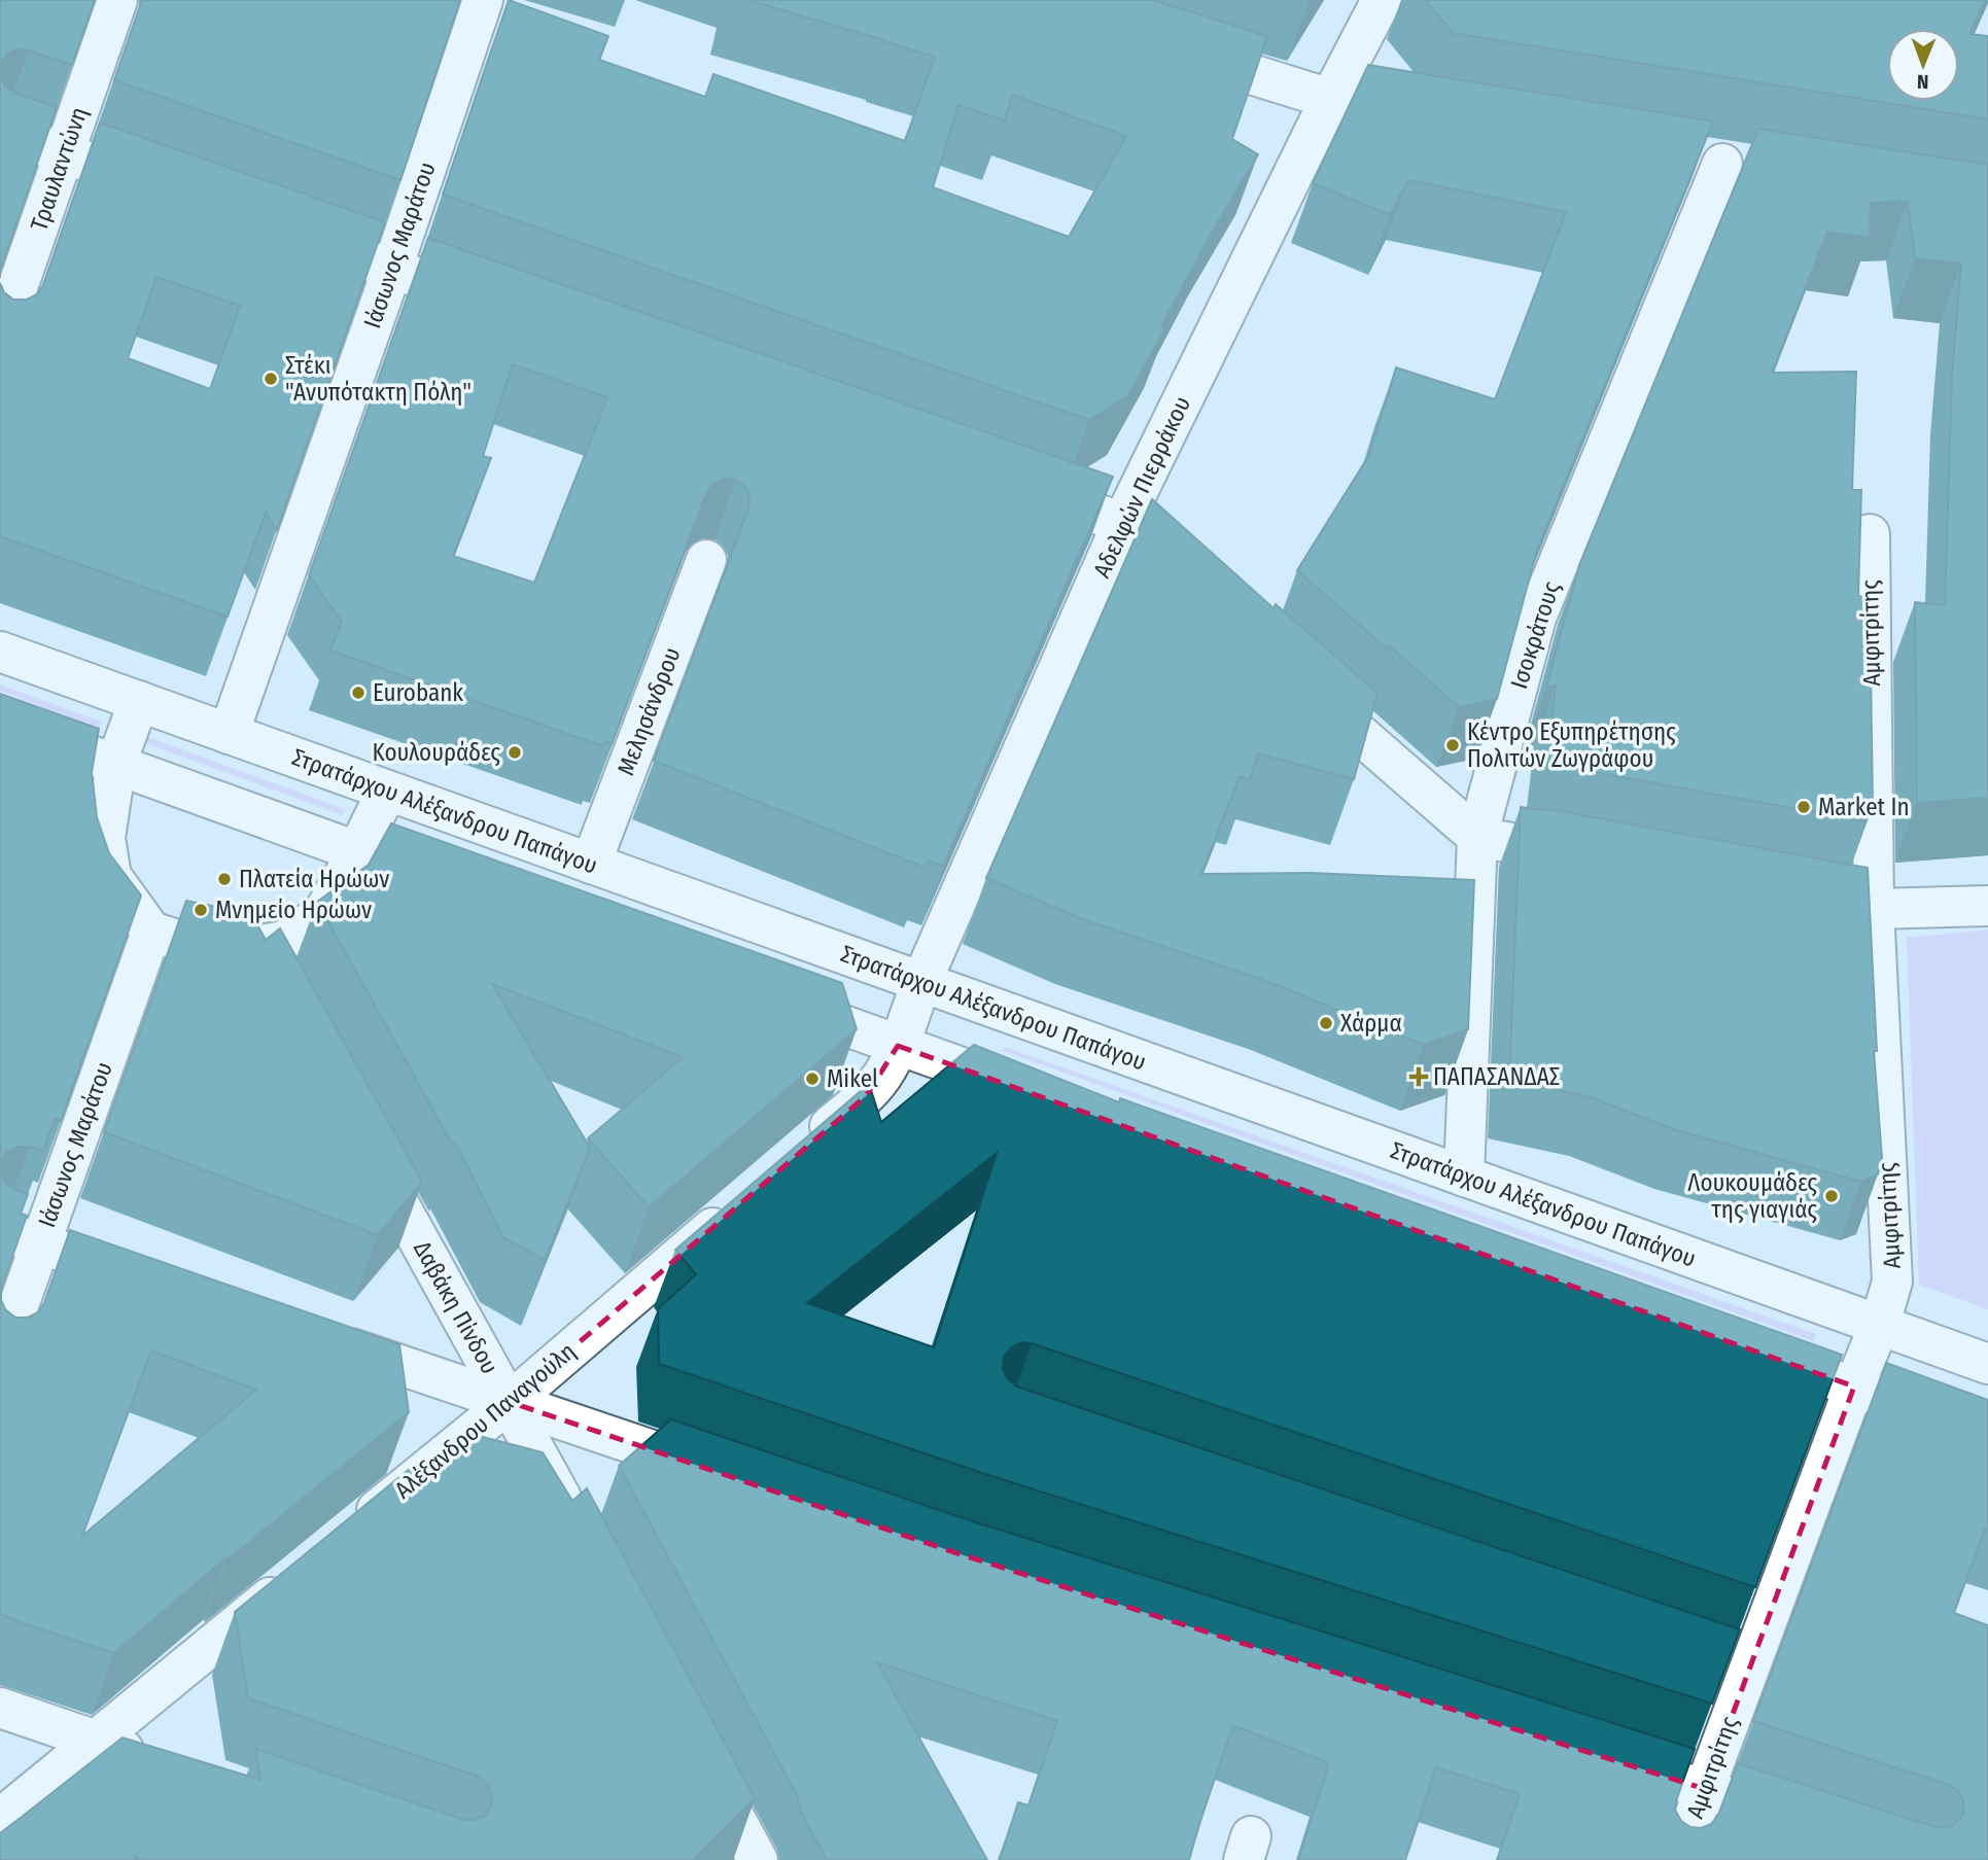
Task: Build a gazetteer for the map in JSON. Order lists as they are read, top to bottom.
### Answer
{
  "streets": {
    "street": [
      "Τραυλαντώνη",
      "Ιάσωνος Μαράτου",
      "Αδελφών Πιερράκου",
      "Αμφιτρίτης",
      "Ισοκράτους",
      "Μελησάνδρου",
      "Στρατάρχου Αλέξανδρου Παπάγου",
      "Δαβάκη Πίνδου",
      "Αλέξανδρου Παναγούλη"
    ]
  },
  "crossings": [
    ["Ιάσωνος Μαράτου", "Στρατάρχου Αλέξανδρου Παπάγου"],
    ["Αδελφών Πιερράκου", "Στρατάρχου Αλέξανδρου Παπάγου"],
    ["Αμφιτρίτης", "Στρατάρχου Αλέξανδρου Παπάγου"],
    ["Ισοκράτους", "Στρατάρχου Αλέξανδρου Παπάγου"],
    ["Μελησάνδρου", "Στρατάρχου Αλέξανδρου Παπάγου"],
    ["Δαβάκη Πίνδου", "Αλέξανδρου Παναγούλη"]
  ],
  "places": {
    "other": [
      "Στέκι \"Ανυπότακτη Πόλη\"",
      "Eurobank",
      "Κέντρο Εξυπηρέτησης Πολιτών Ζωγράφου",
      "Κουλουράδες",
      "Market In",
      "Πλατεία Ηρώων",
      "Μνημείο Ηρώων",
      "Χάρμα",
      "Mikel",
      "Λουκουμάδες της γιαγιάς"
    ],
    "health": ["ΠΑΠΑΣΑΝΔΑΣ"]
  },
  "north": "bottom"
}
